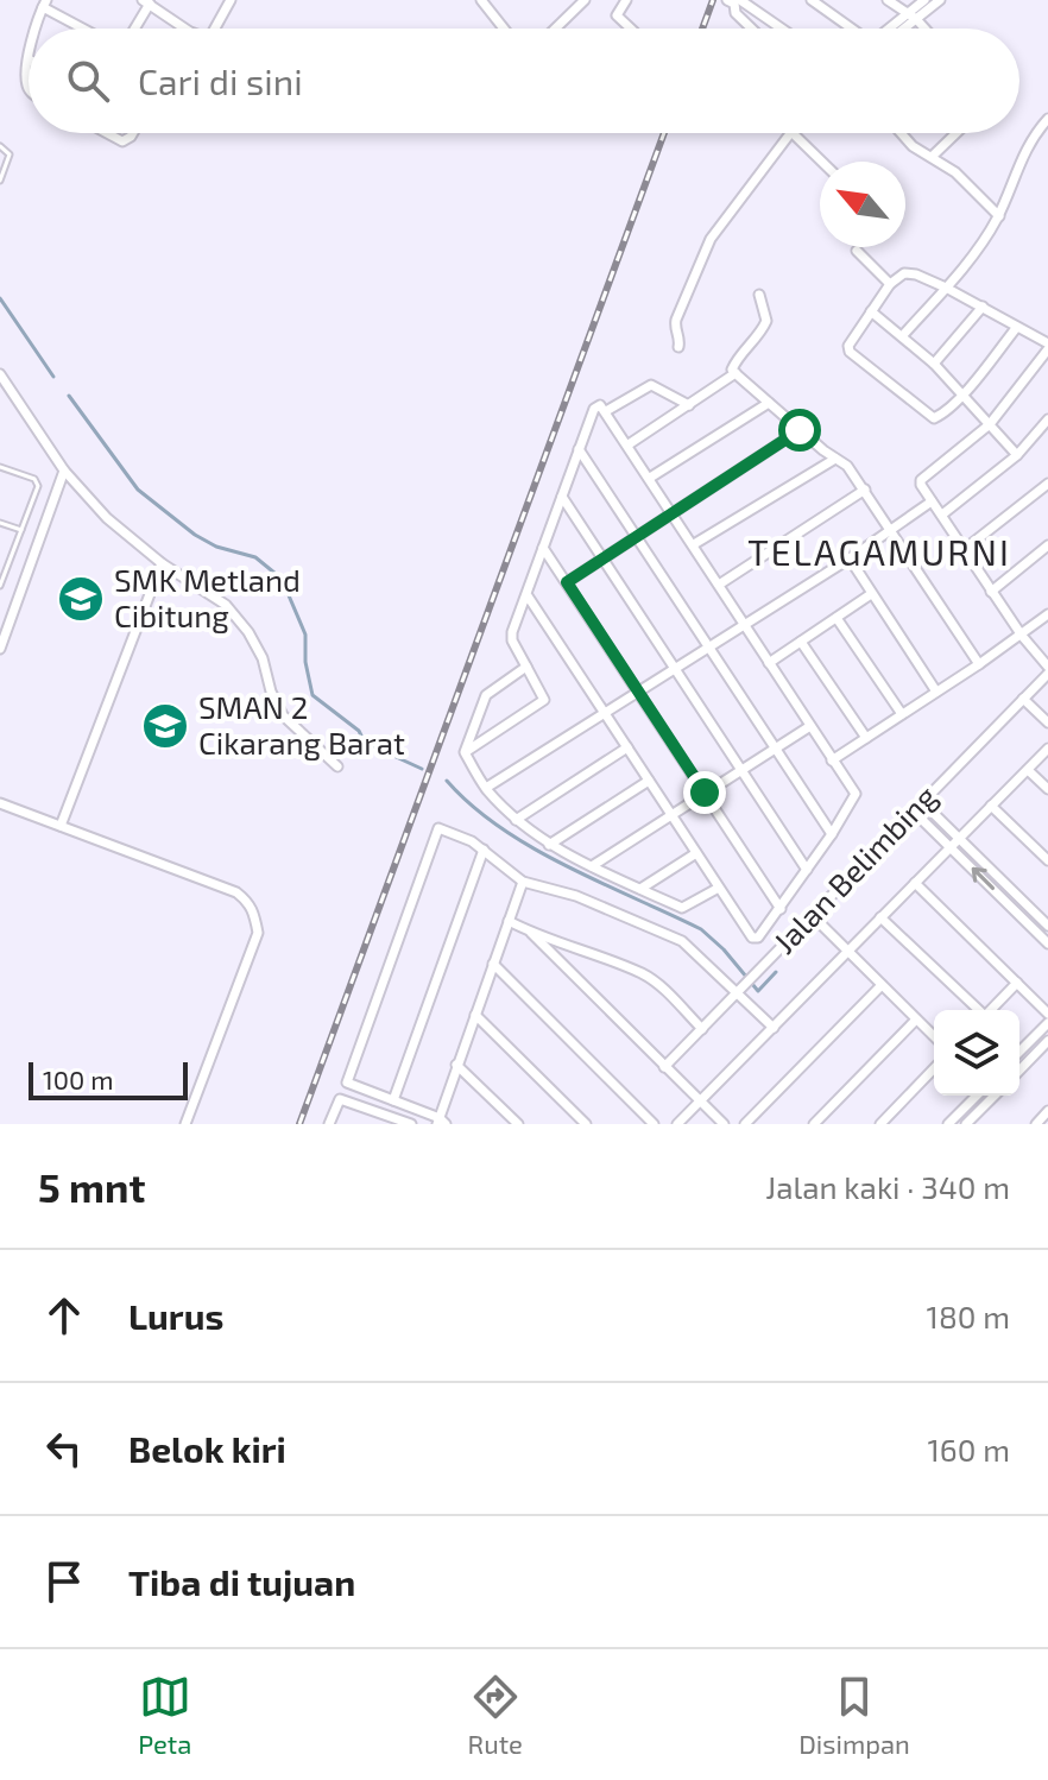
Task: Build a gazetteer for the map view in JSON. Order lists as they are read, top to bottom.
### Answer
{
  "streets": {
    "street": ["Jalan Belimbing"]
  },
  "districts": ["TELAGAMURNI"],
  "places": {
    "school or university": ["SMK Metland Cibitung", "SMAN 2 Cikarang Barat"]
  },
  "scale_bar": "100 m",
  "north": "top left",
  "page": {
    "search": "Cari di sini",
    "scale": "100 m",
    "heading": ["5 mnt", "Jalan kaki · 340 m"],
    "list": [
      ["Lurus", "180 m"],
      ["Belok kiri", "160 m"],
      "Tiba di tujuan"
    ],
    "nav": ["Peta", "Rute", "Disimpan"]
  }
}
